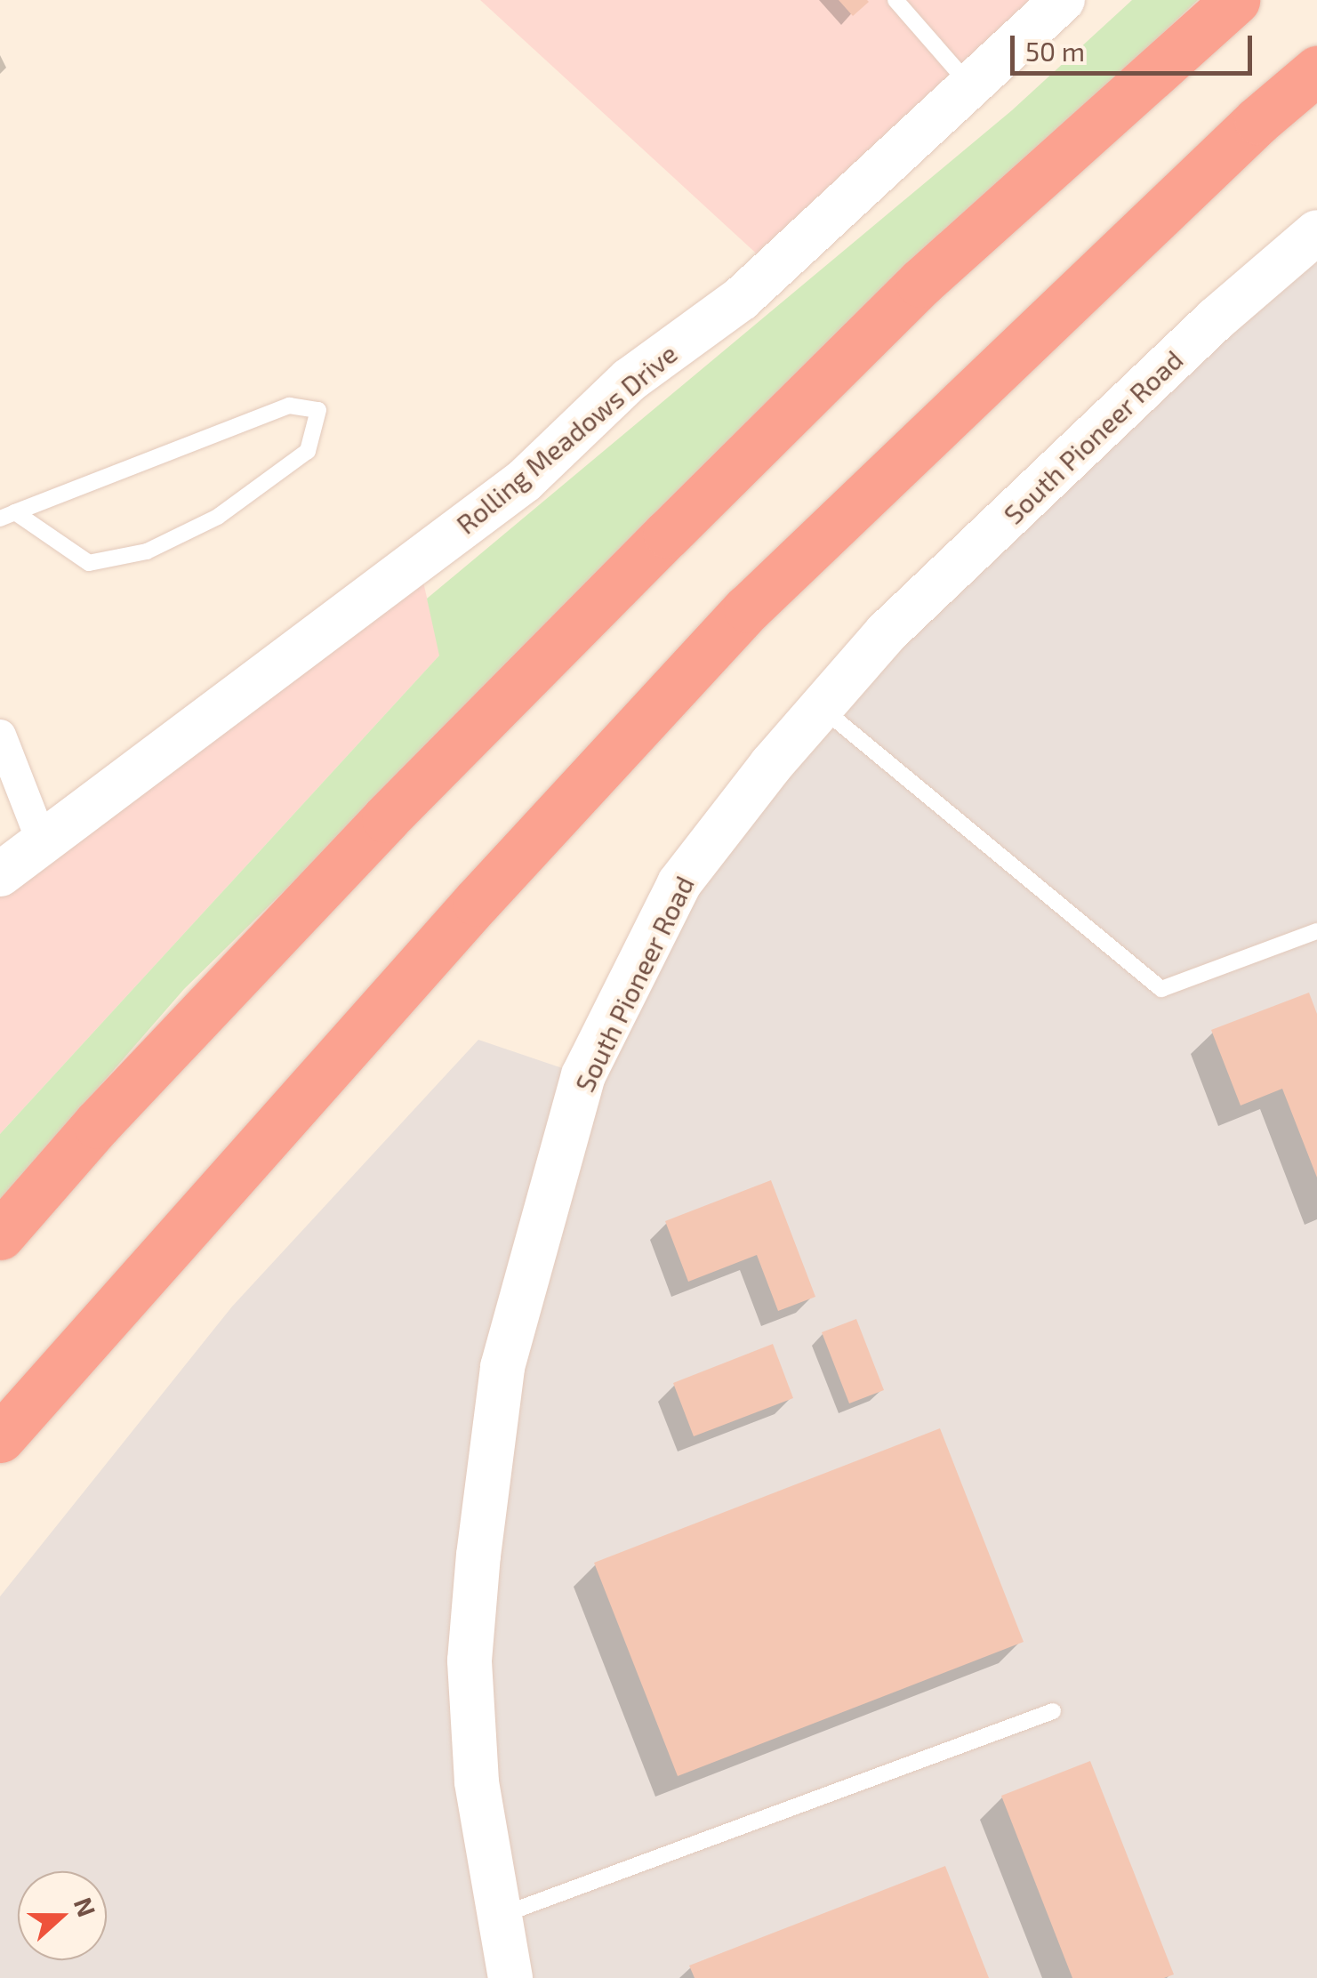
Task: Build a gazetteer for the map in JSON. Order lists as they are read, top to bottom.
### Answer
{
  "streets": {
    "main road": ["South Pioneer Road", "Rolling Meadows Drive"]
  },
  "scale_bar": "50 m",
  "north": "right"
}
